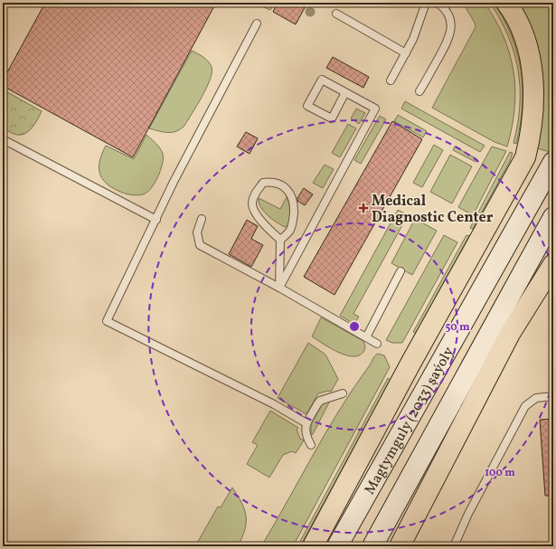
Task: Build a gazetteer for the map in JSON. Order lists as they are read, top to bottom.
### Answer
{
  "streets": {
    "main road": ["Magtymguly (2033) şaýoly"]
  },
  "places": {
    "health": ["Medical Diagnostic Center"]
  },
  "rings": ["50 m", "100 m"]
}
